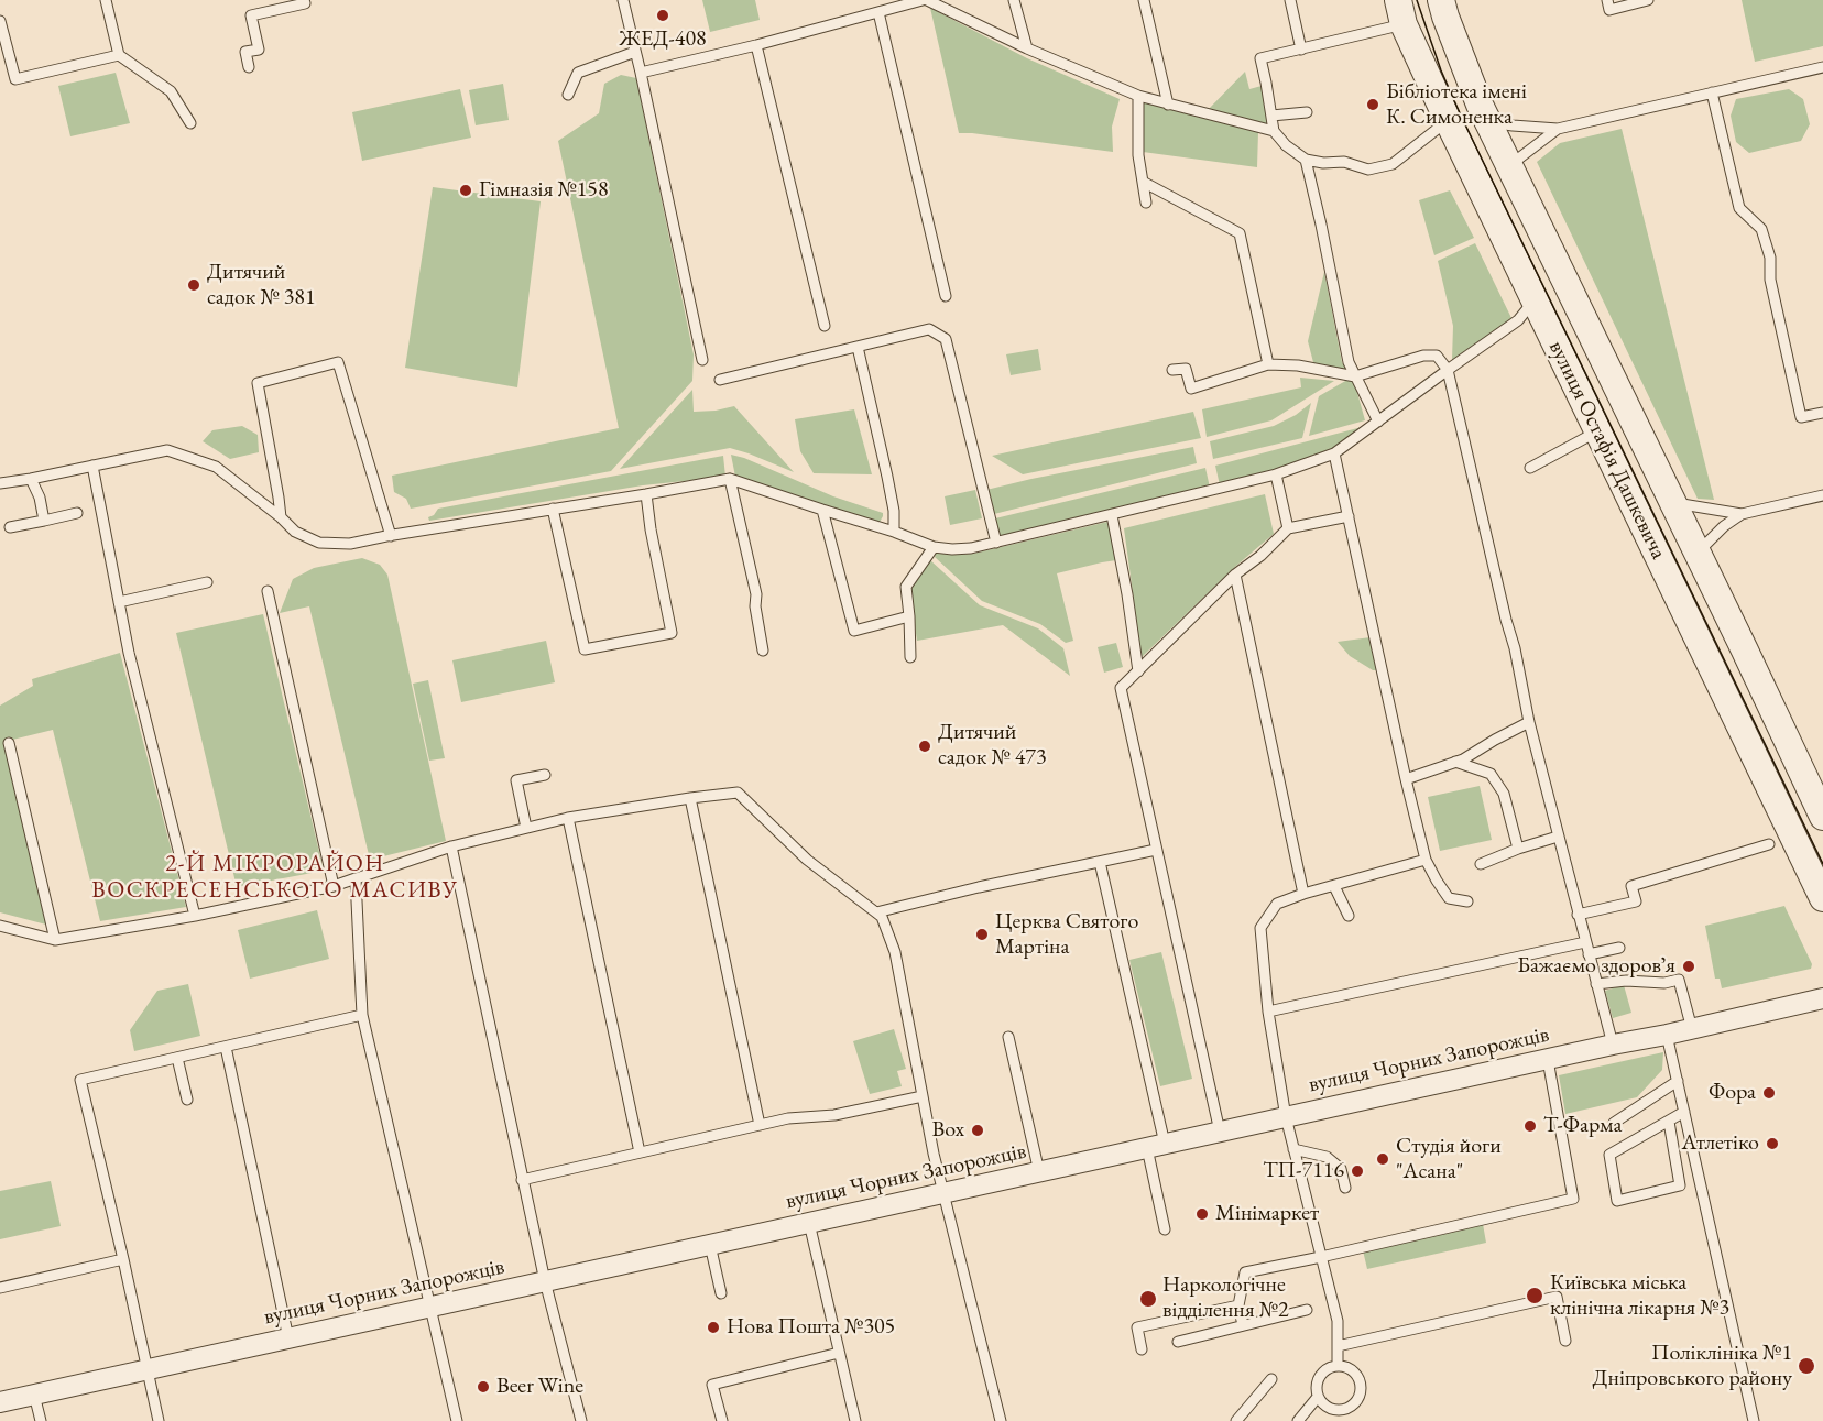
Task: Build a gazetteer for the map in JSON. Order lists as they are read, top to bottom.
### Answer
{
  "streets": {
    "street": ["вулиця Остафія Дашкевича", "вулиця Чорних Запорожців"]
  },
  "districts": ["2-Й МІКРОРАЙОН ВОСКРЕСЕНСЬКОГО МАСИВУ"],
  "places": [
    "ЖЕД-408",
    "Бібліотека імені К. Симоненка",
    "Гімназія №158",
    "Дитячий садок № 381",
    "Дитячий садок № 473",
    "Церква Святого Мартіна",
    "Бажаємо здоровʼя",
    "Фора",
    "Т-Фарма",
    "Box",
    "Атлетіко",
    "Студія йоги \"Асана\"",
    "ТП-7116",
    "Мінімаркет",
    "Київська міська клінічна лікарня №3",
    "Наркологічне відділення №2",
    "Нова Пошта №305",
    "Поліклініка №1 Дніпровського району",
    "Beer Wine"
  ]
}
